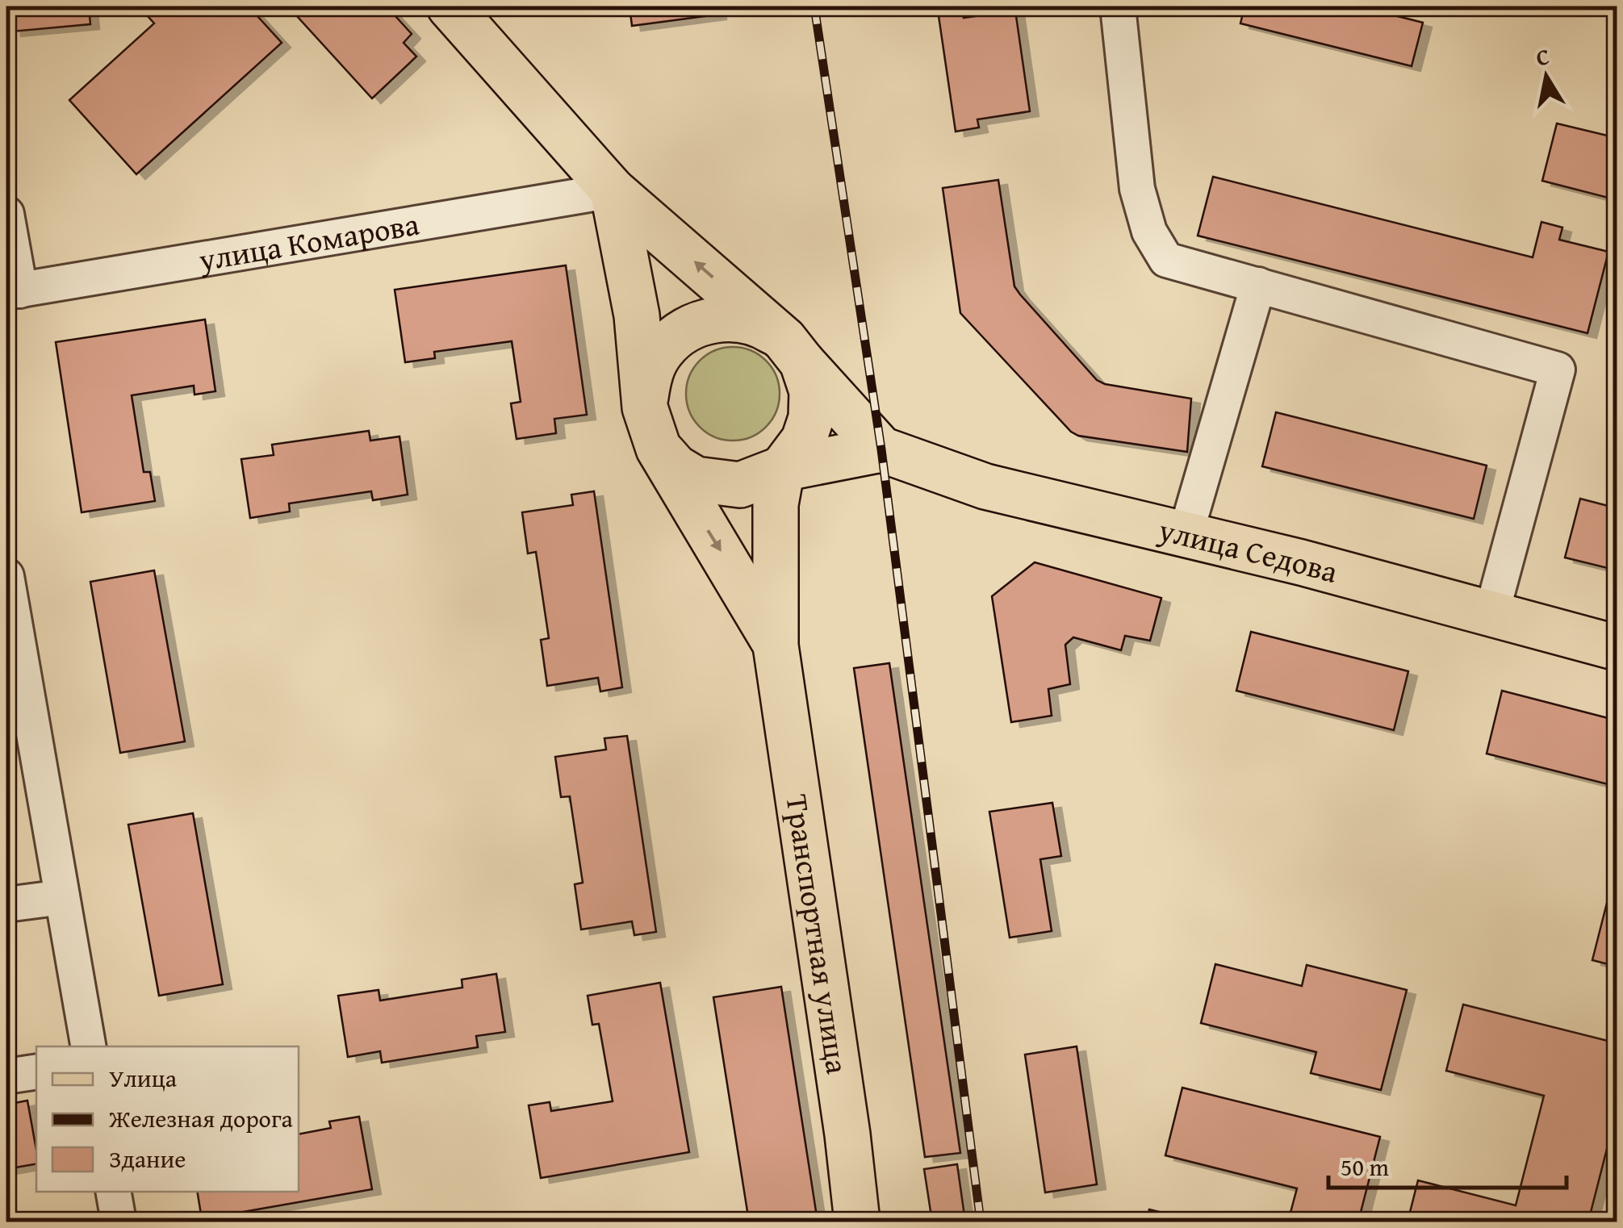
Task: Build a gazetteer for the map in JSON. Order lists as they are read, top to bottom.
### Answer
{
  "streets": {
    "main road": ["улица Седова", "Транспортная улица"],
    "street": ["улица Комарова"]
  },
  "legend": ["Улица", "Железная дорога", "Здание"],
  "scale_bar": "50 m",
  "north": "top"
}
